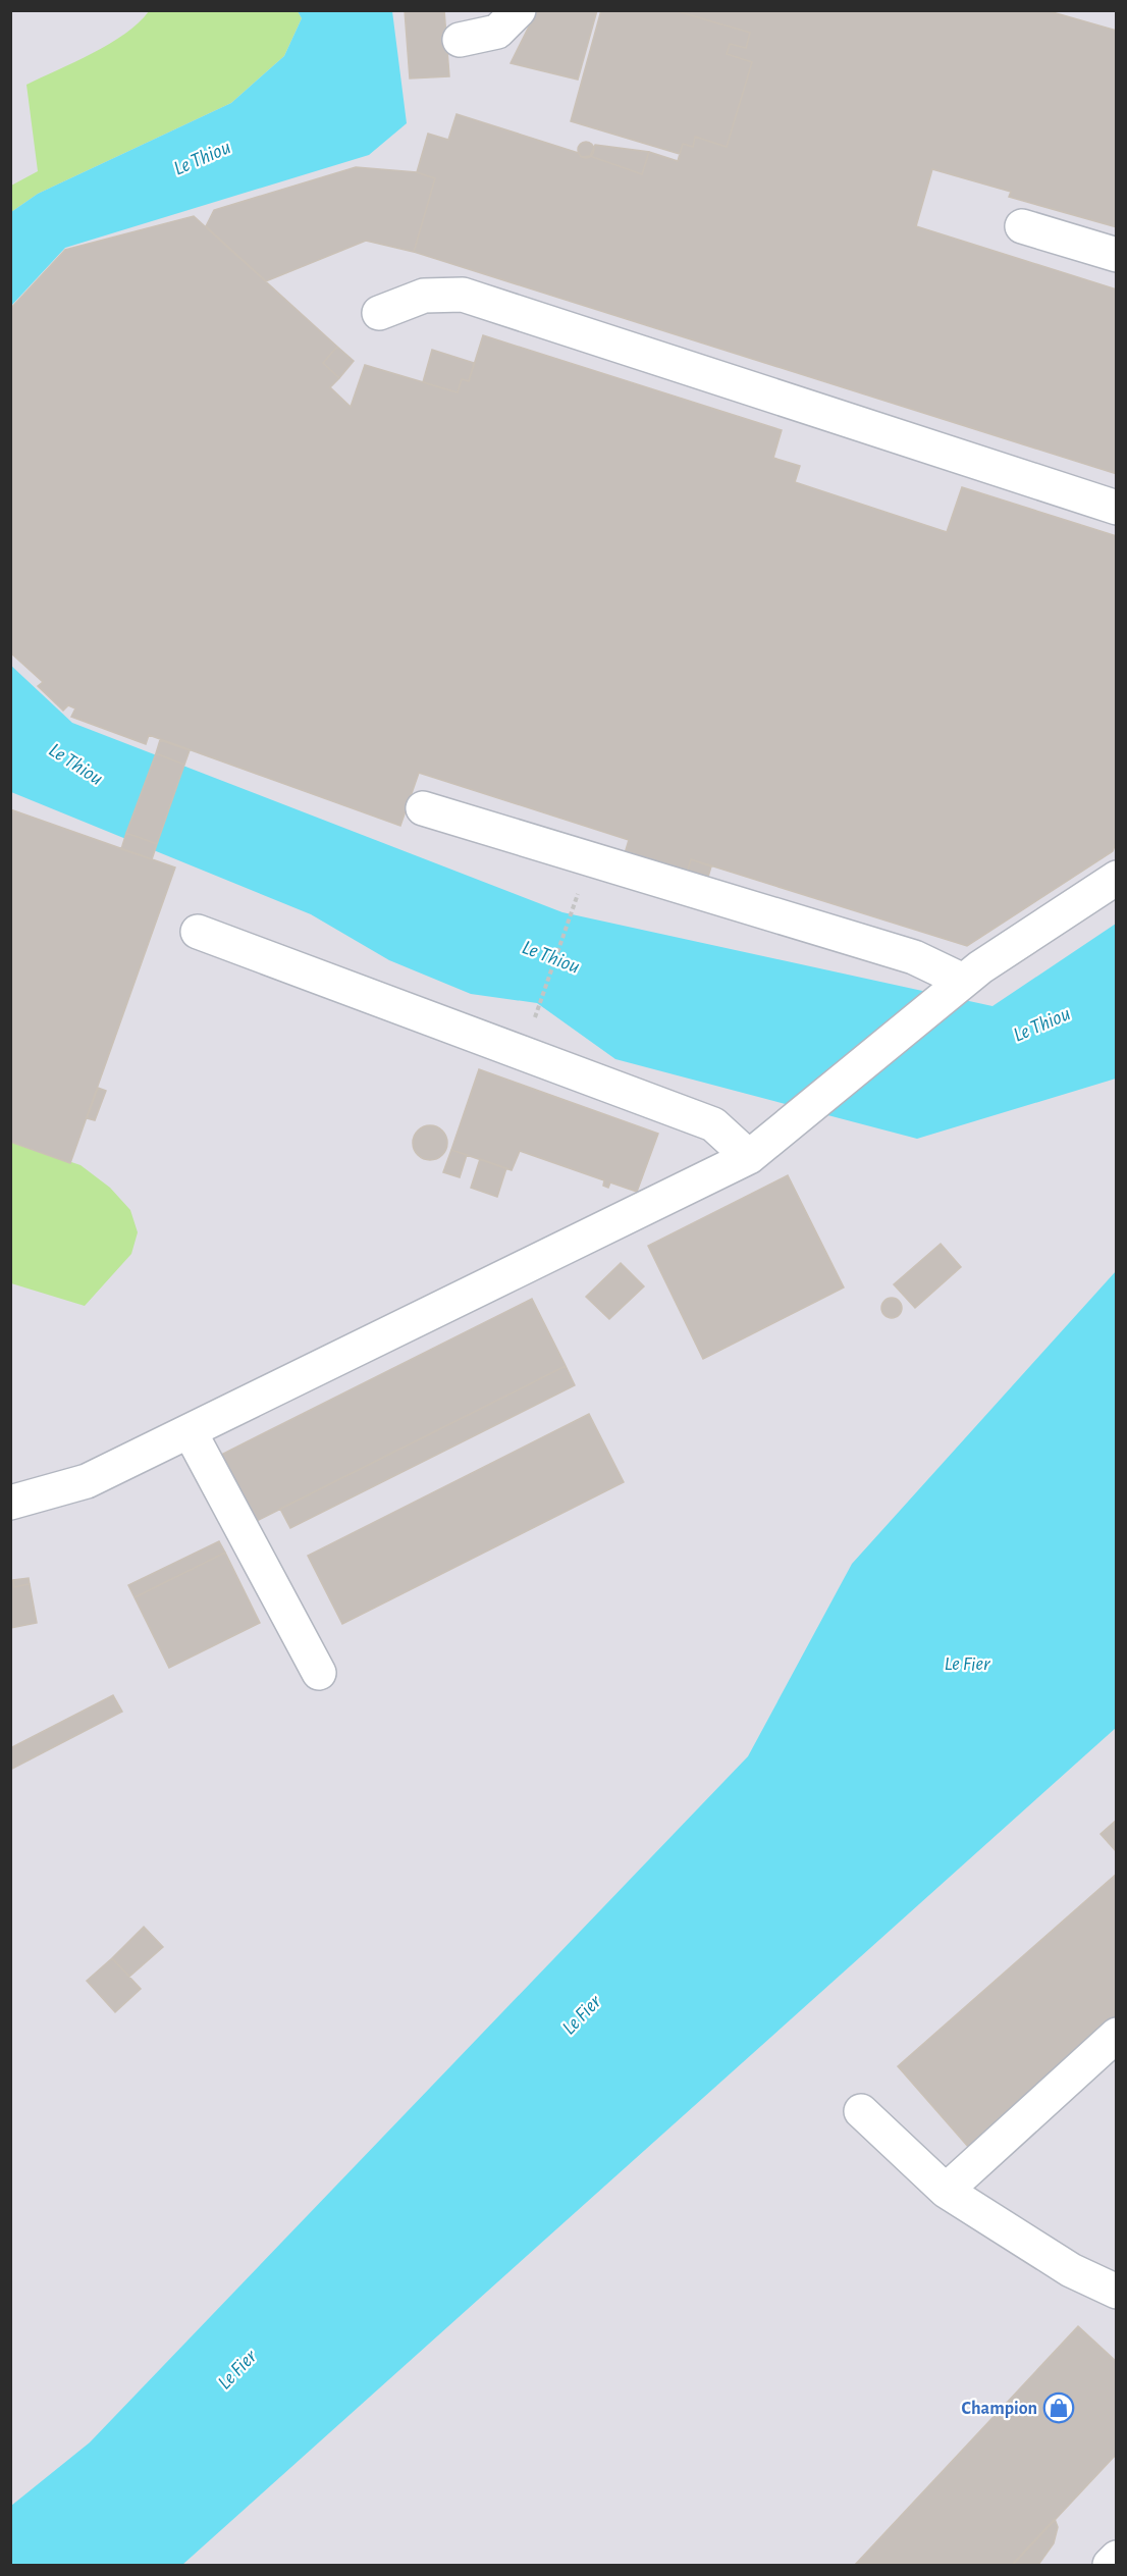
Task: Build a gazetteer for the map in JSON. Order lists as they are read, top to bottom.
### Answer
{
  "water": ["Le Thiou", "Le Fier"],
  "places": {
    "shop": ["Champion"]
  }
}
